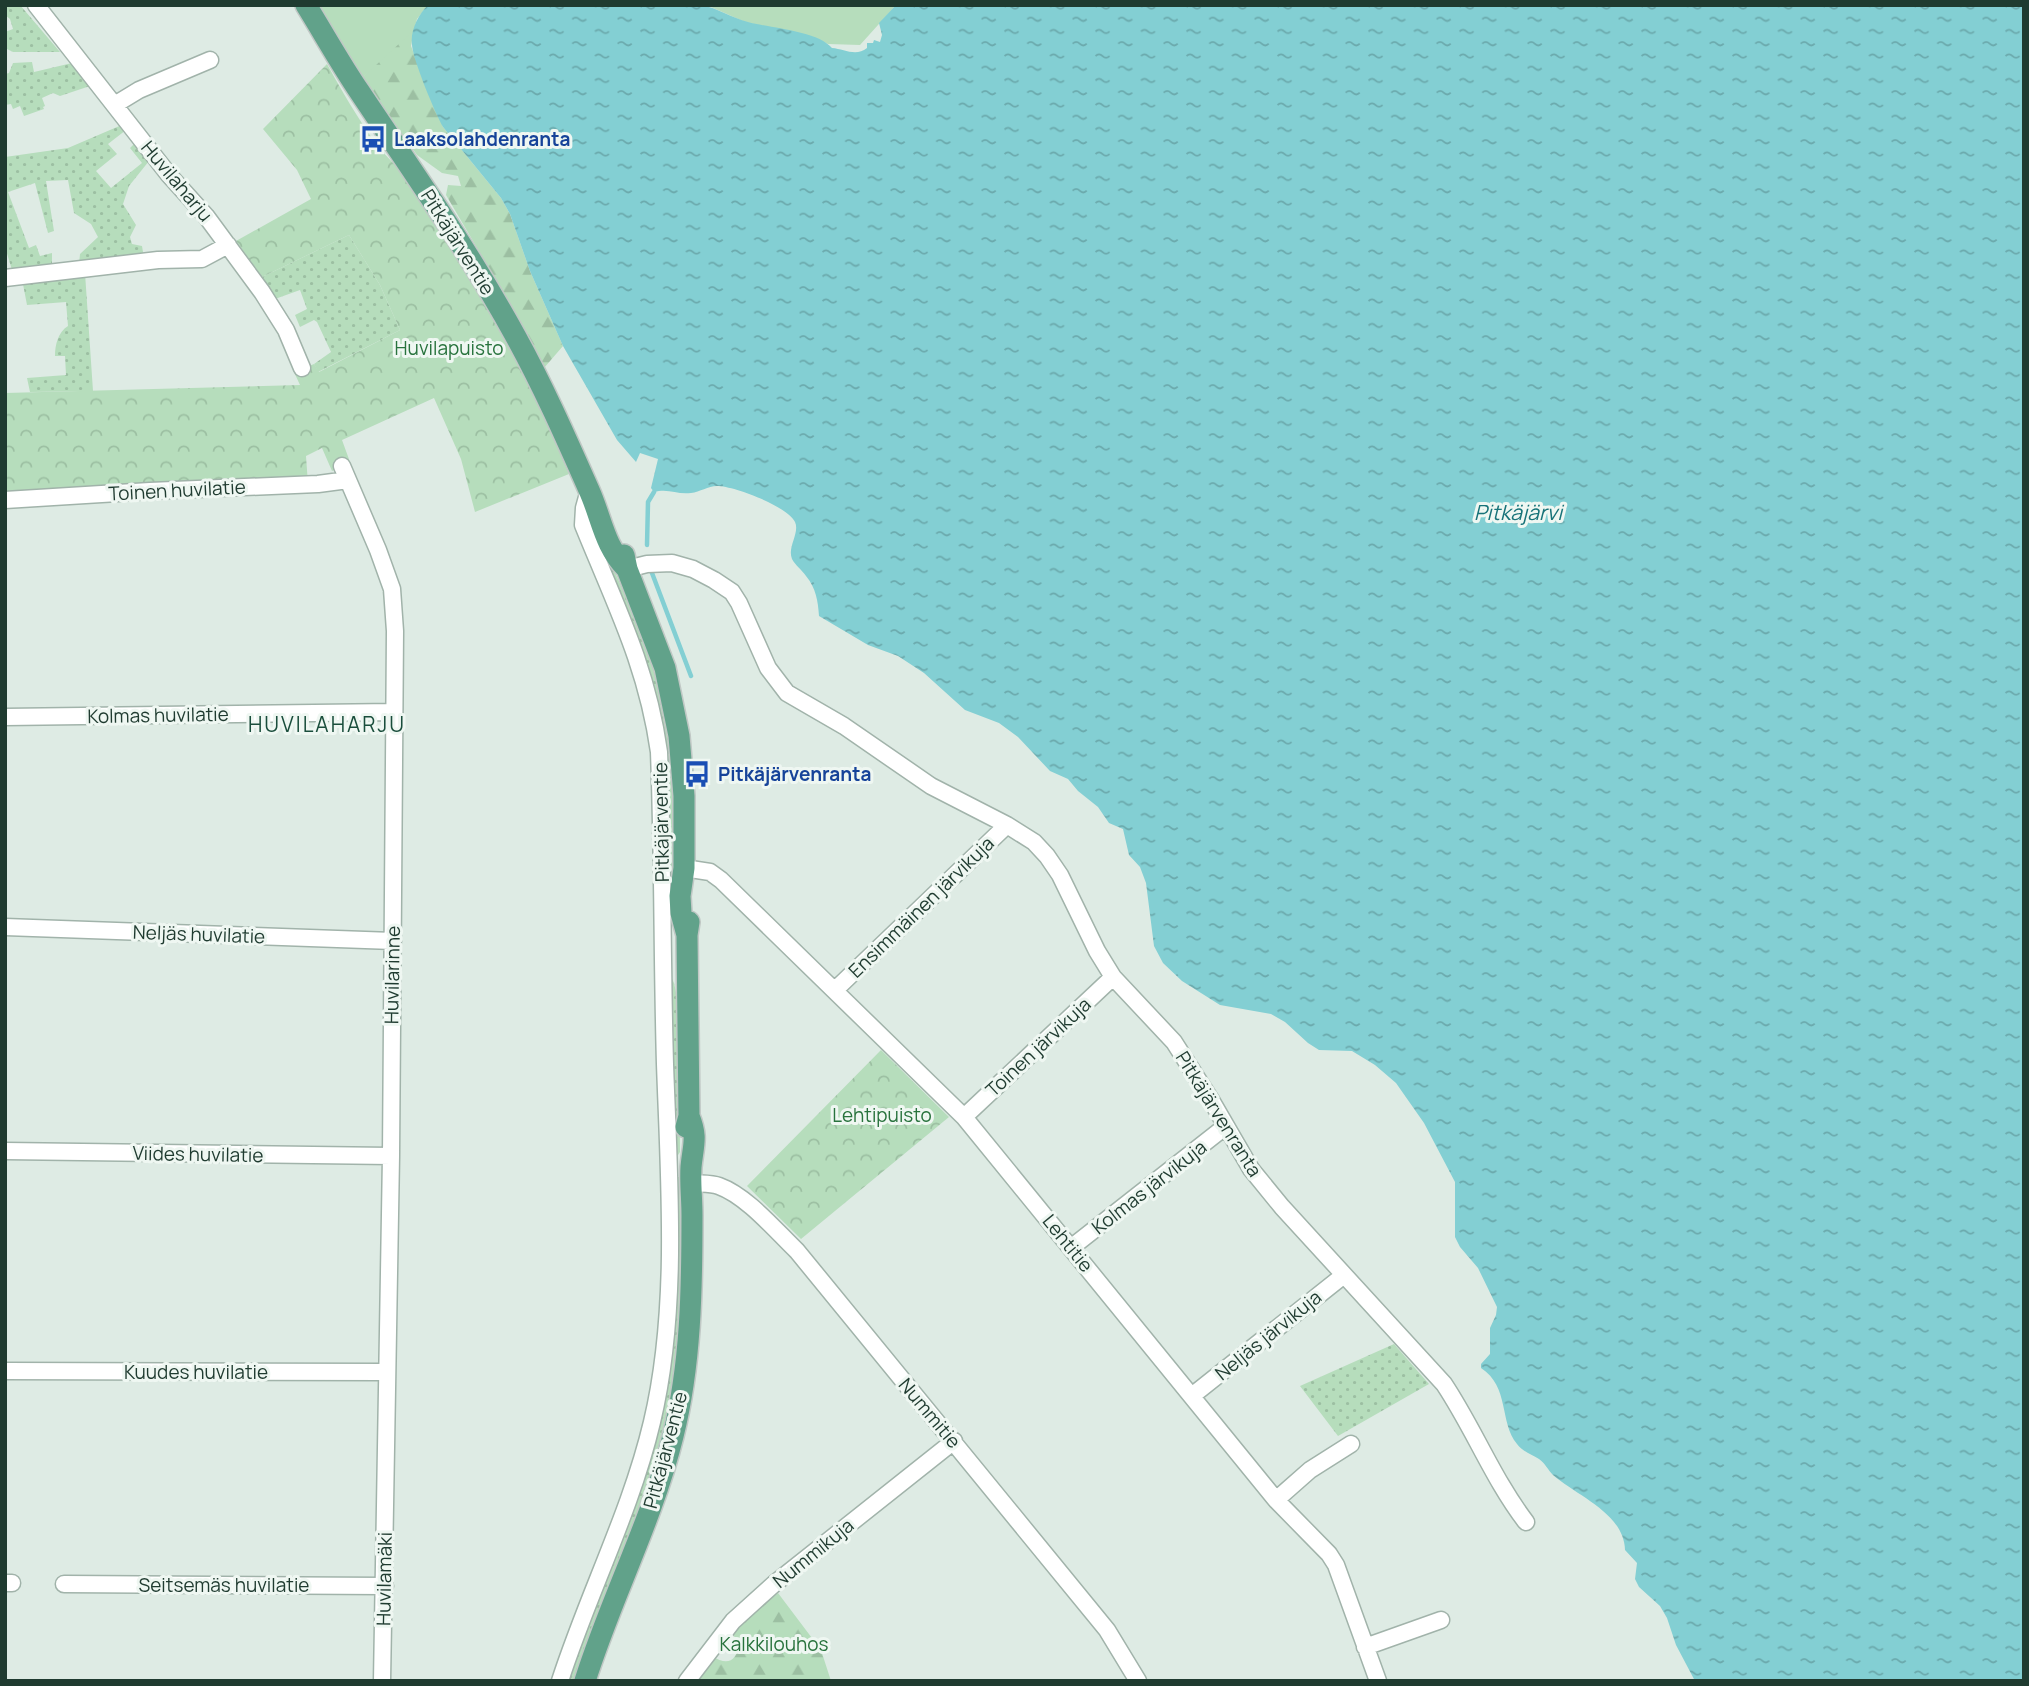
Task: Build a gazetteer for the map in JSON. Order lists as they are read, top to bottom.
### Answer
{
  "streets": {
    "main road": ["Pitkäjärventie"],
    "street": [
      "Huvilaharju",
      "Toinen huvilatie",
      "Kolmas huvilatie",
      "Ensimmäinen järvikuja",
      "Neljäs huvilatie",
      "Huvilarinne",
      "Toinen järvikuja",
      "Pitkäjärvenranta",
      "Viides huvilatie",
      "Kolmas järvikuja",
      "Lehtitie",
      "Neljäs järvikuja",
      "Kuudes huvilatie",
      "Nummitie",
      "Nummikuja",
      "Huvilamäki",
      "Seitsemäs huvilatie"
    ]
  },
  "crossings": [
    ["Pitkäjärventie", "Pitkäjärvenranta"],
    ["Pitkäjärventie", "Lehtitie"],
    ["Pitkäjärventie", "Nummitie"],
    ["Toinen huvilatie", "Huvilarinne"],
    ["Kolmas huvilatie", "Huvilarinne"],
    ["Ensimmäinen järvikuja", "Pitkäjärvenranta"],
    ["Ensimmäinen järvikuja", "Lehtitie"],
    ["Neljäs huvilatie", "Huvilarinne"],
    ["Huvilarinne", "Viides huvilatie"],
    ["Huvilarinne", "Kuudes huvilatie"],
    ["Huvilarinne", "Huvilamäki"],
    ["Toinen järvikuja", "Pitkäjärvenranta"],
    ["Toinen järvikuja", "Lehtitie"],
    ["Pitkäjärvenranta", "Kolmas järvikuja"],
    ["Pitkäjärvenranta", "Neljäs järvikuja"],
    ["Kolmas järvikuja", "Lehtitie"],
    ["Lehtitie", "Neljäs järvikuja"],
    ["Nummitie", "Nummikuja"],
    ["Huvilamäki", "Seitsemäs huvilatie"]
  ],
  "districts": ["HUVILAHARJU"],
  "water": ["Pitkäjärvi"],
  "parks": ["Huvilapuisto", "Lehtipuisto", "Kalkkilouhos"],
  "places": {
    "bus stop": ["Laaksolahdenranta", "Pitkäjärvenranta"]
  }
}
